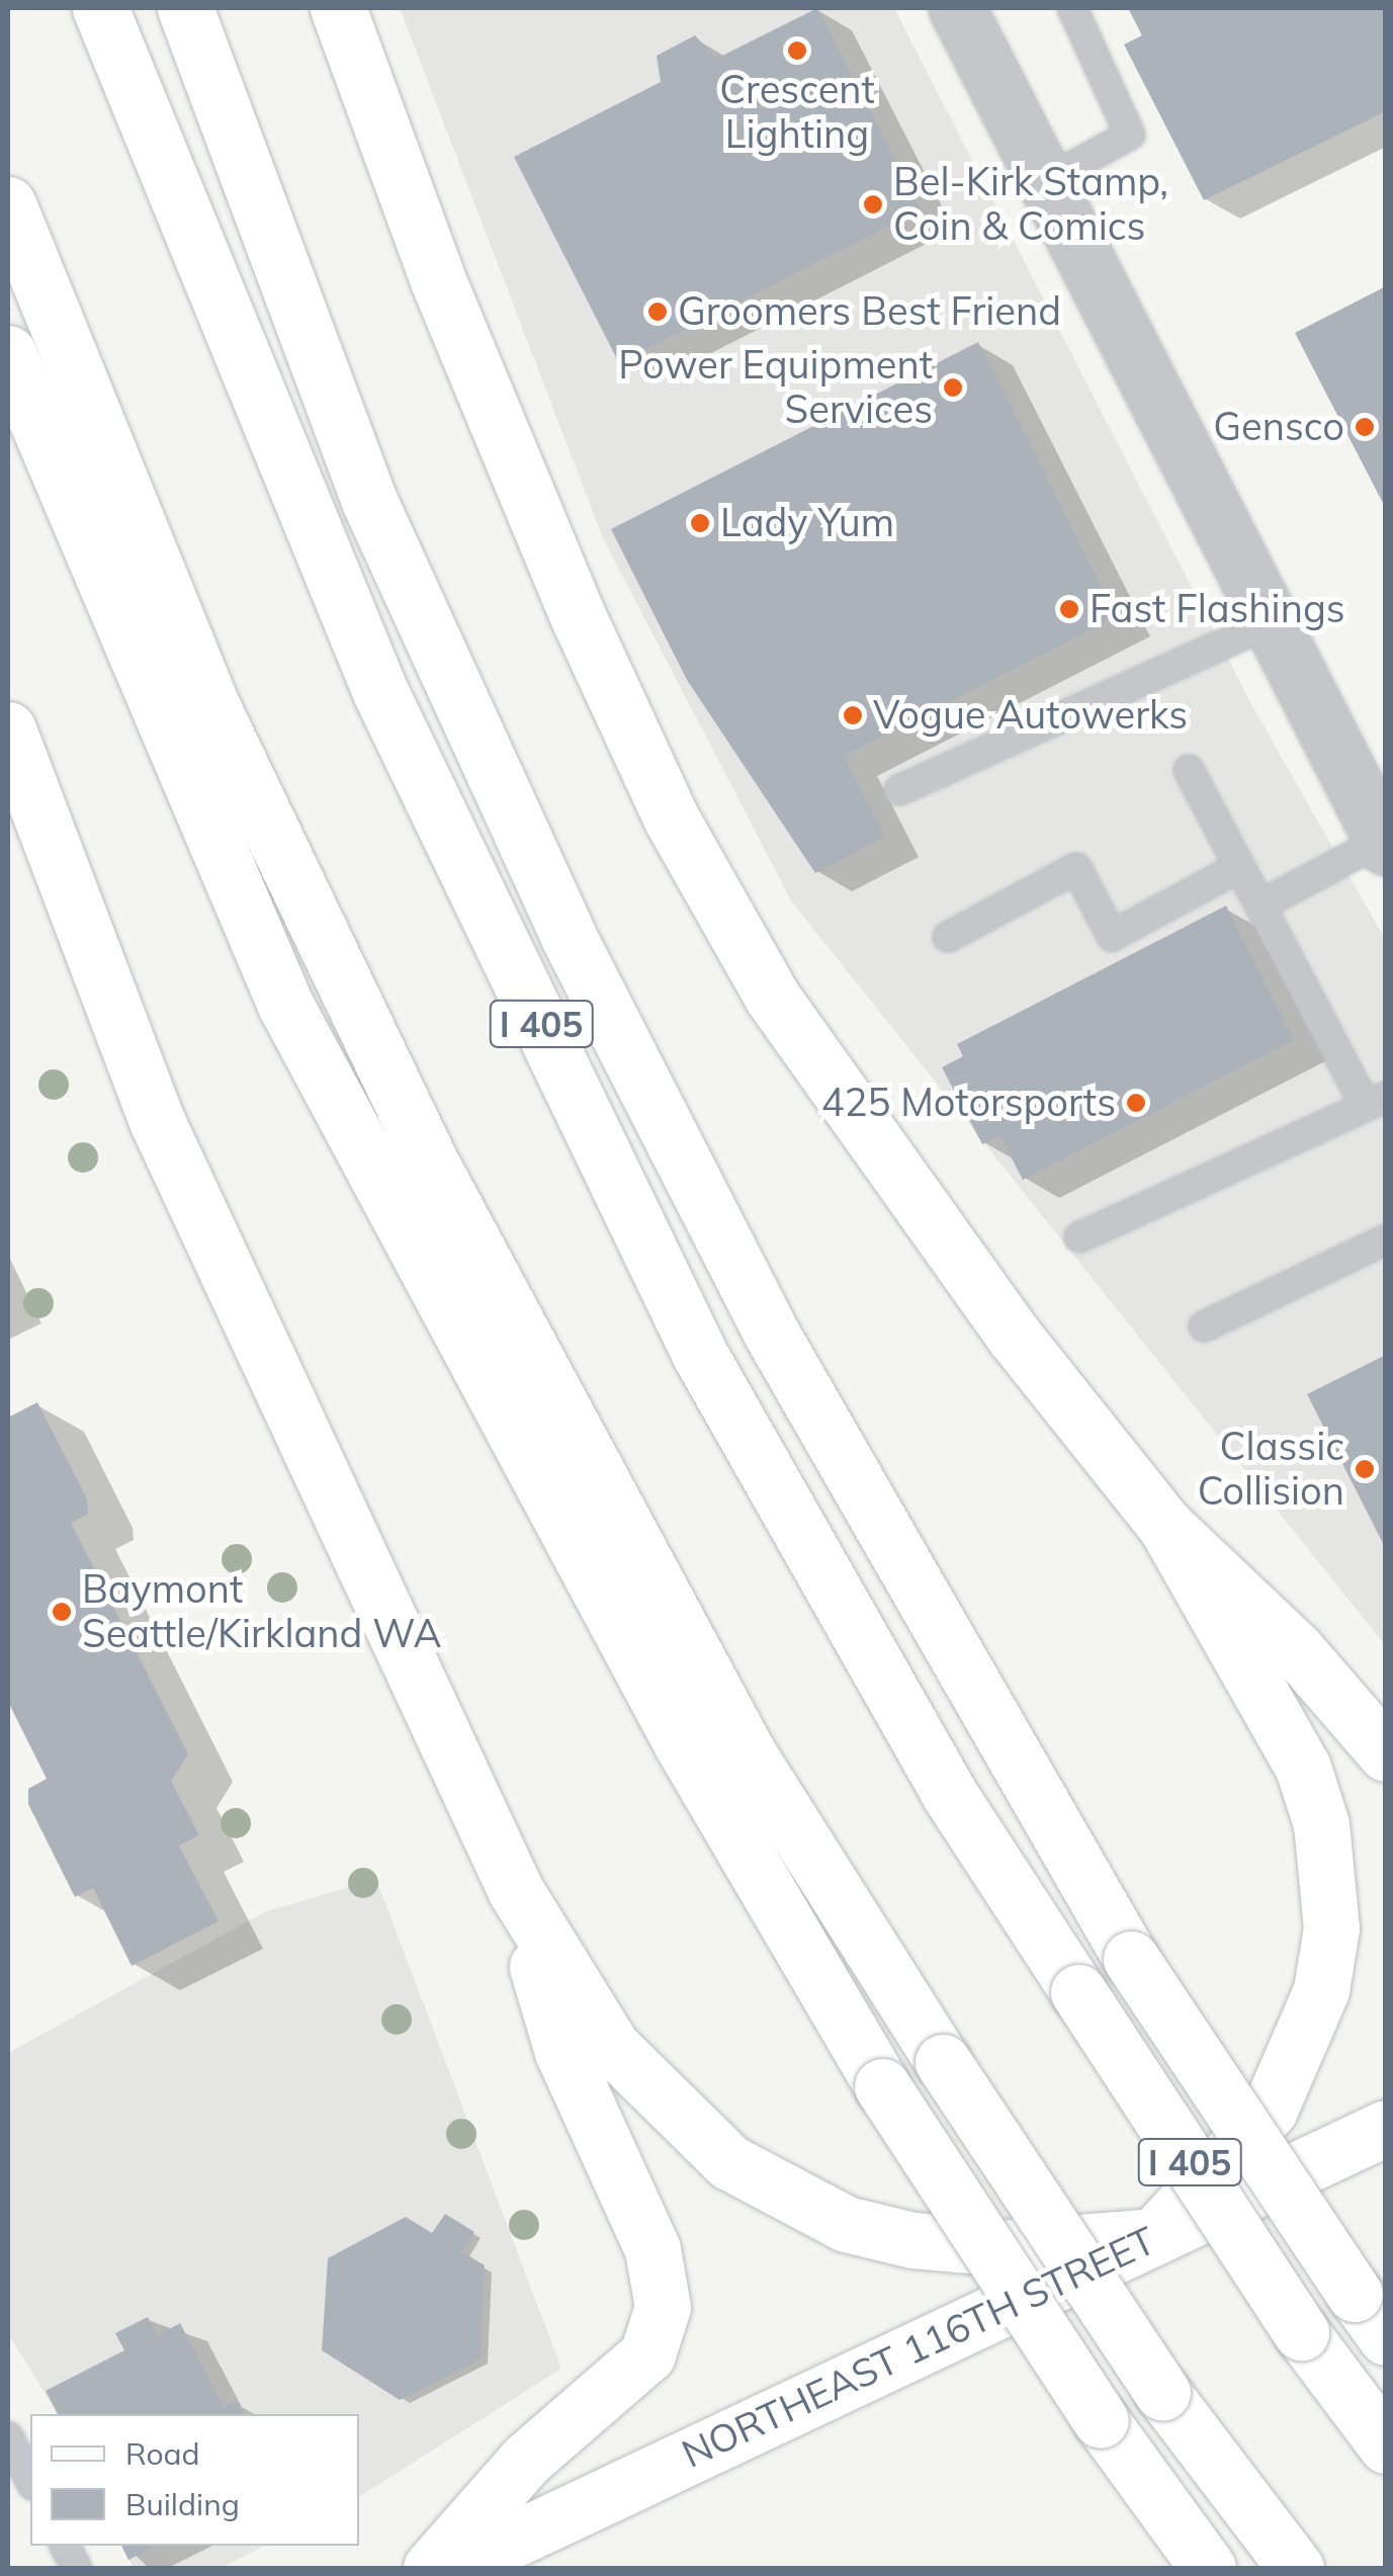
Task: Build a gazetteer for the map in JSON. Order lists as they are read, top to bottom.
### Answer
{
  "streets": {
    "main road": ["I 405", "NORTHEAST 116TH STREET"]
  },
  "places": [
    "Crescent Lighting",
    "Bel-Kirk Stamp, Coin & Comics",
    "Groomers Best Friend",
    "Power Equipment Services",
    "Gensco",
    "Lady Yum",
    "Fast Flashings",
    "Vogue Autowerks",
    "425 Motorsports",
    "Classic Collision",
    "Baymont Seattle/Kirkland WA"
  ],
  "legend": ["Road", "Building"]
}
